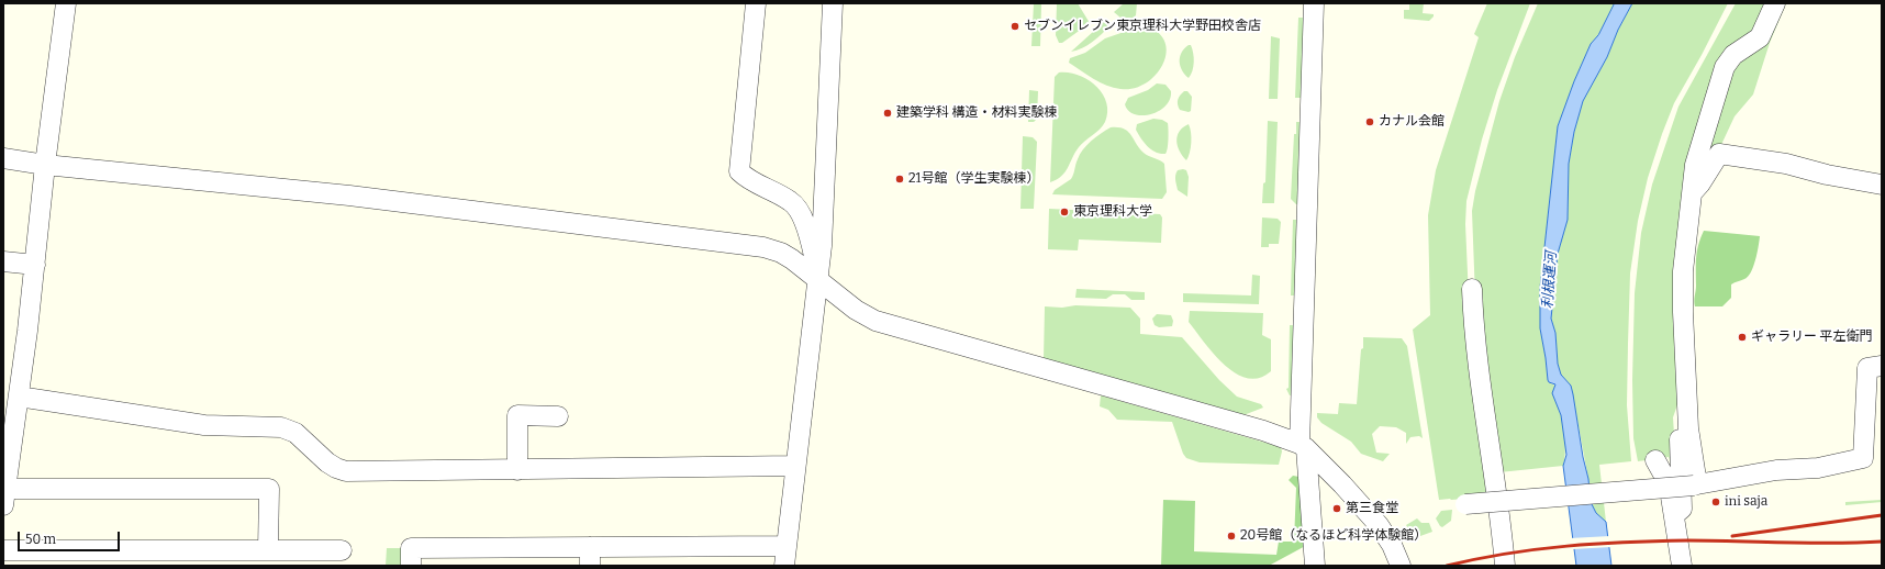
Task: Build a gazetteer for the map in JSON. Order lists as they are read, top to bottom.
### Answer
{
  "water": ["利根運河"],
  "places": [
    "セブンイレブン東京理科大学野田校舎店",
    "建築学科 構造・材料実験棟",
    "カナル会館",
    "21号館（学生実験棟）",
    "東京理科大学",
    "ギャラリー 平左衛門",
    "ini saja",
    "第三食堂",
    "20号館（なるほど科学体験館）"
  ],
  "scale_bar": "50 m"
}
